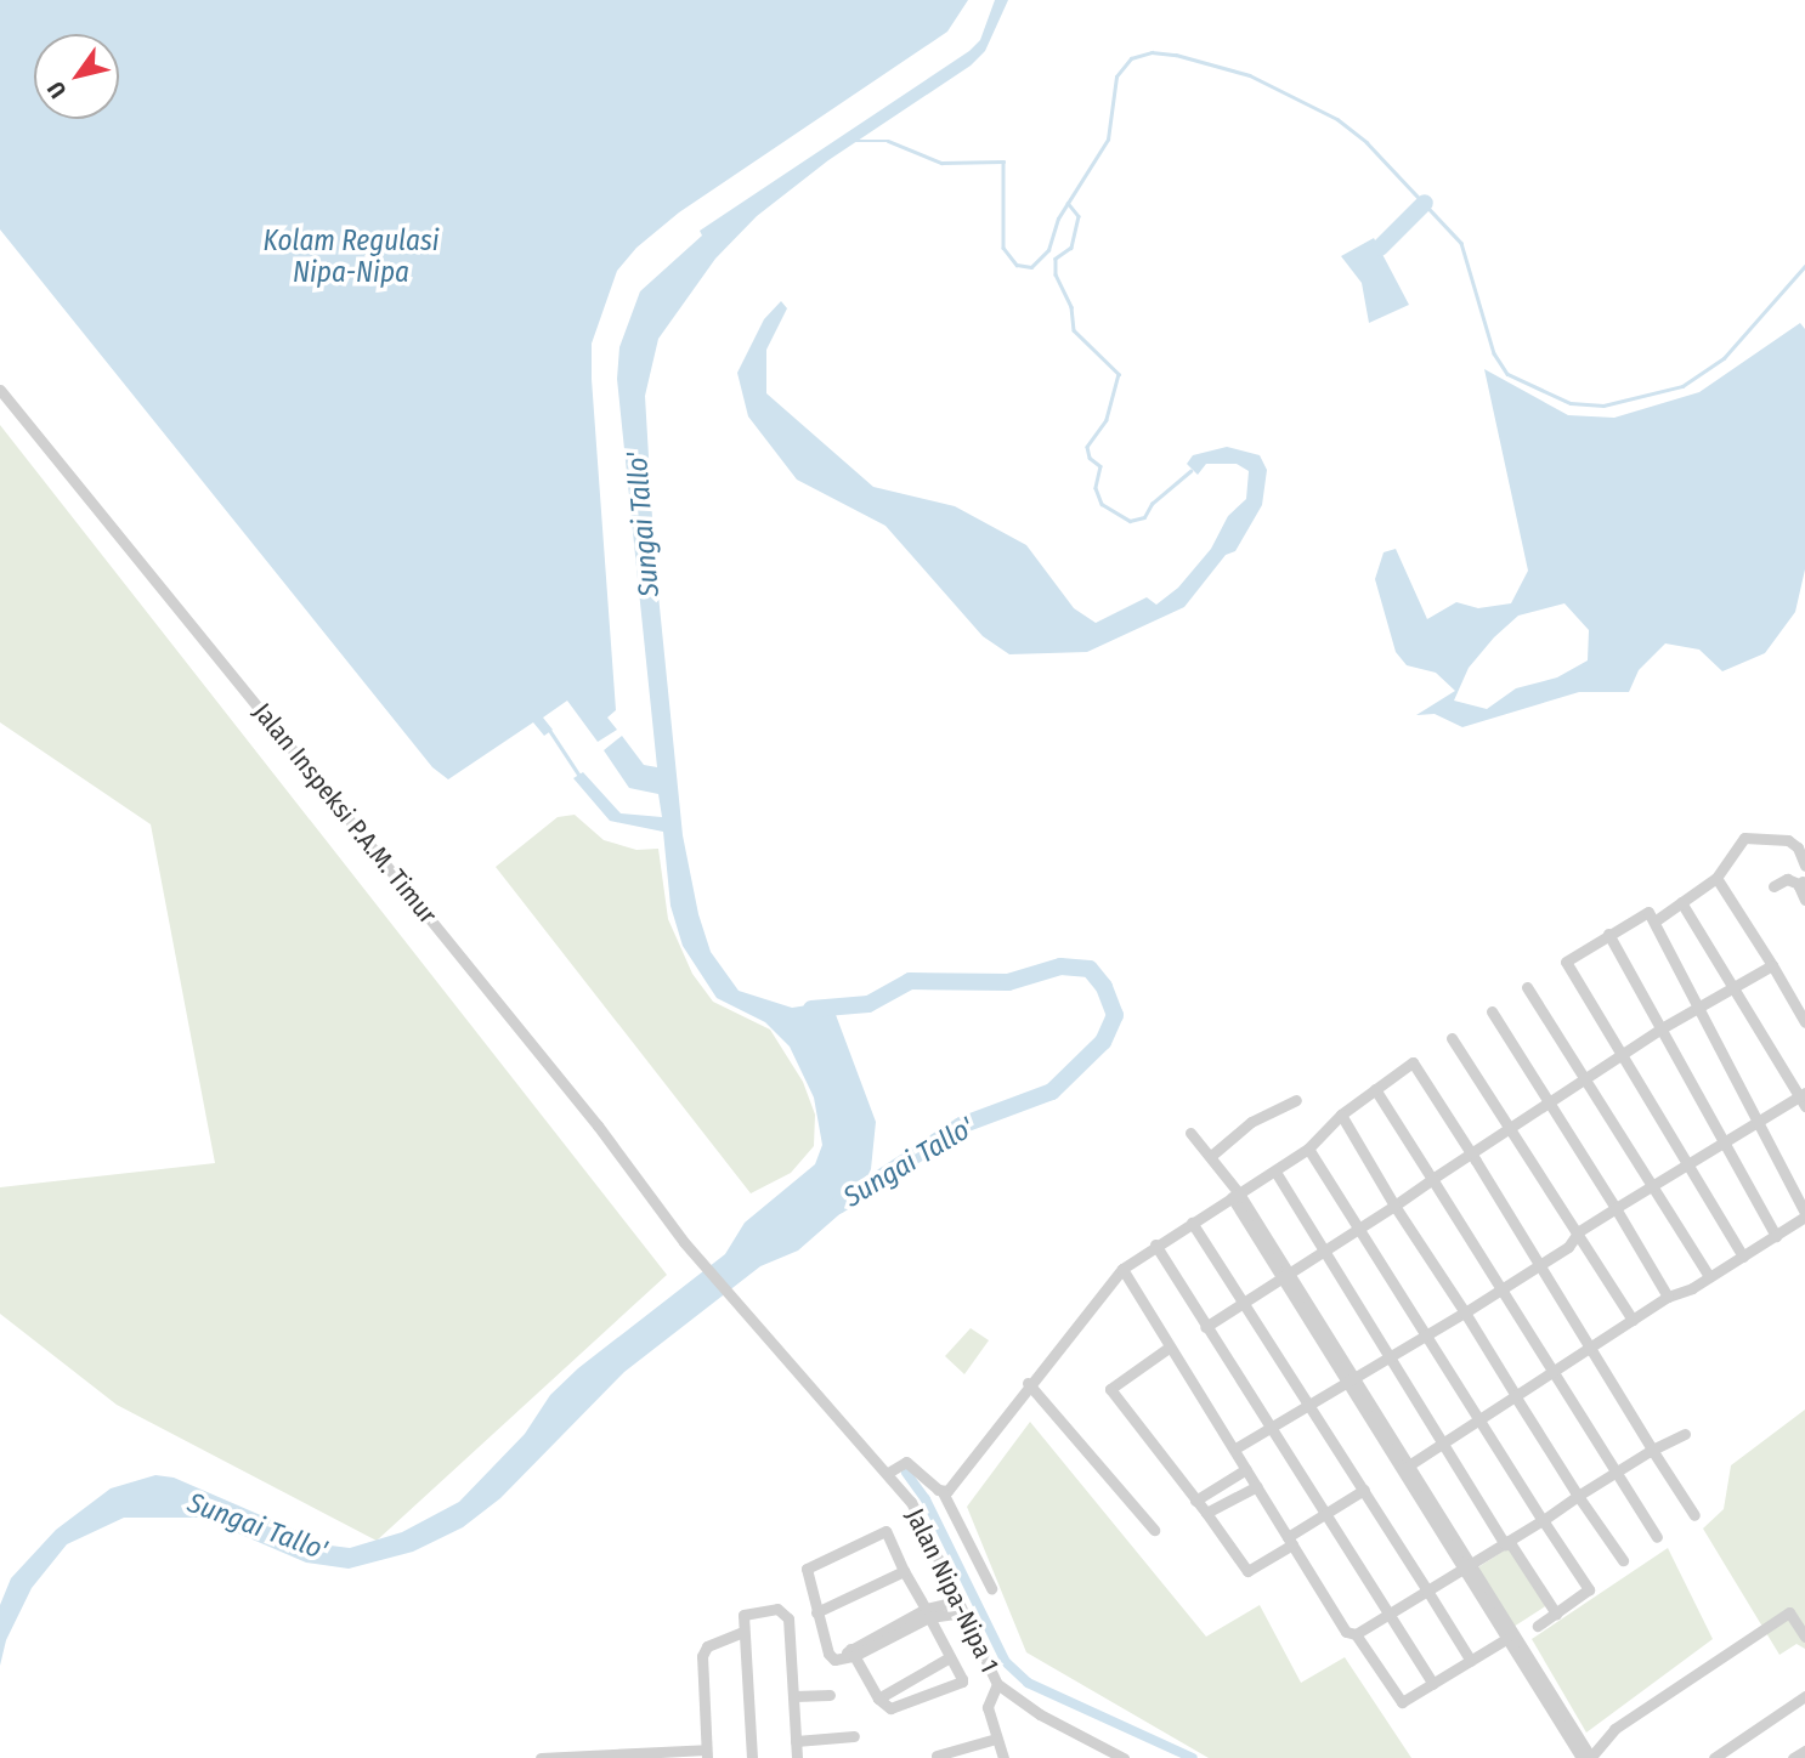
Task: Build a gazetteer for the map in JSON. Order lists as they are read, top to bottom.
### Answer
{
  "streets": {
    "street": ["Jalan Inspeksi P.A.M. Timur", "Jalan Nipa-Nipa 1"]
  },
  "crossings": [
    ["Jalan Inspeksi P.A.M. Timur", "Jalan Nipa-Nipa 1"]
  ],
  "water": ["Kolam Regulasi Nipa-Nipa", "Sungai Tallo'"],
  "north": "bottom left"
}
